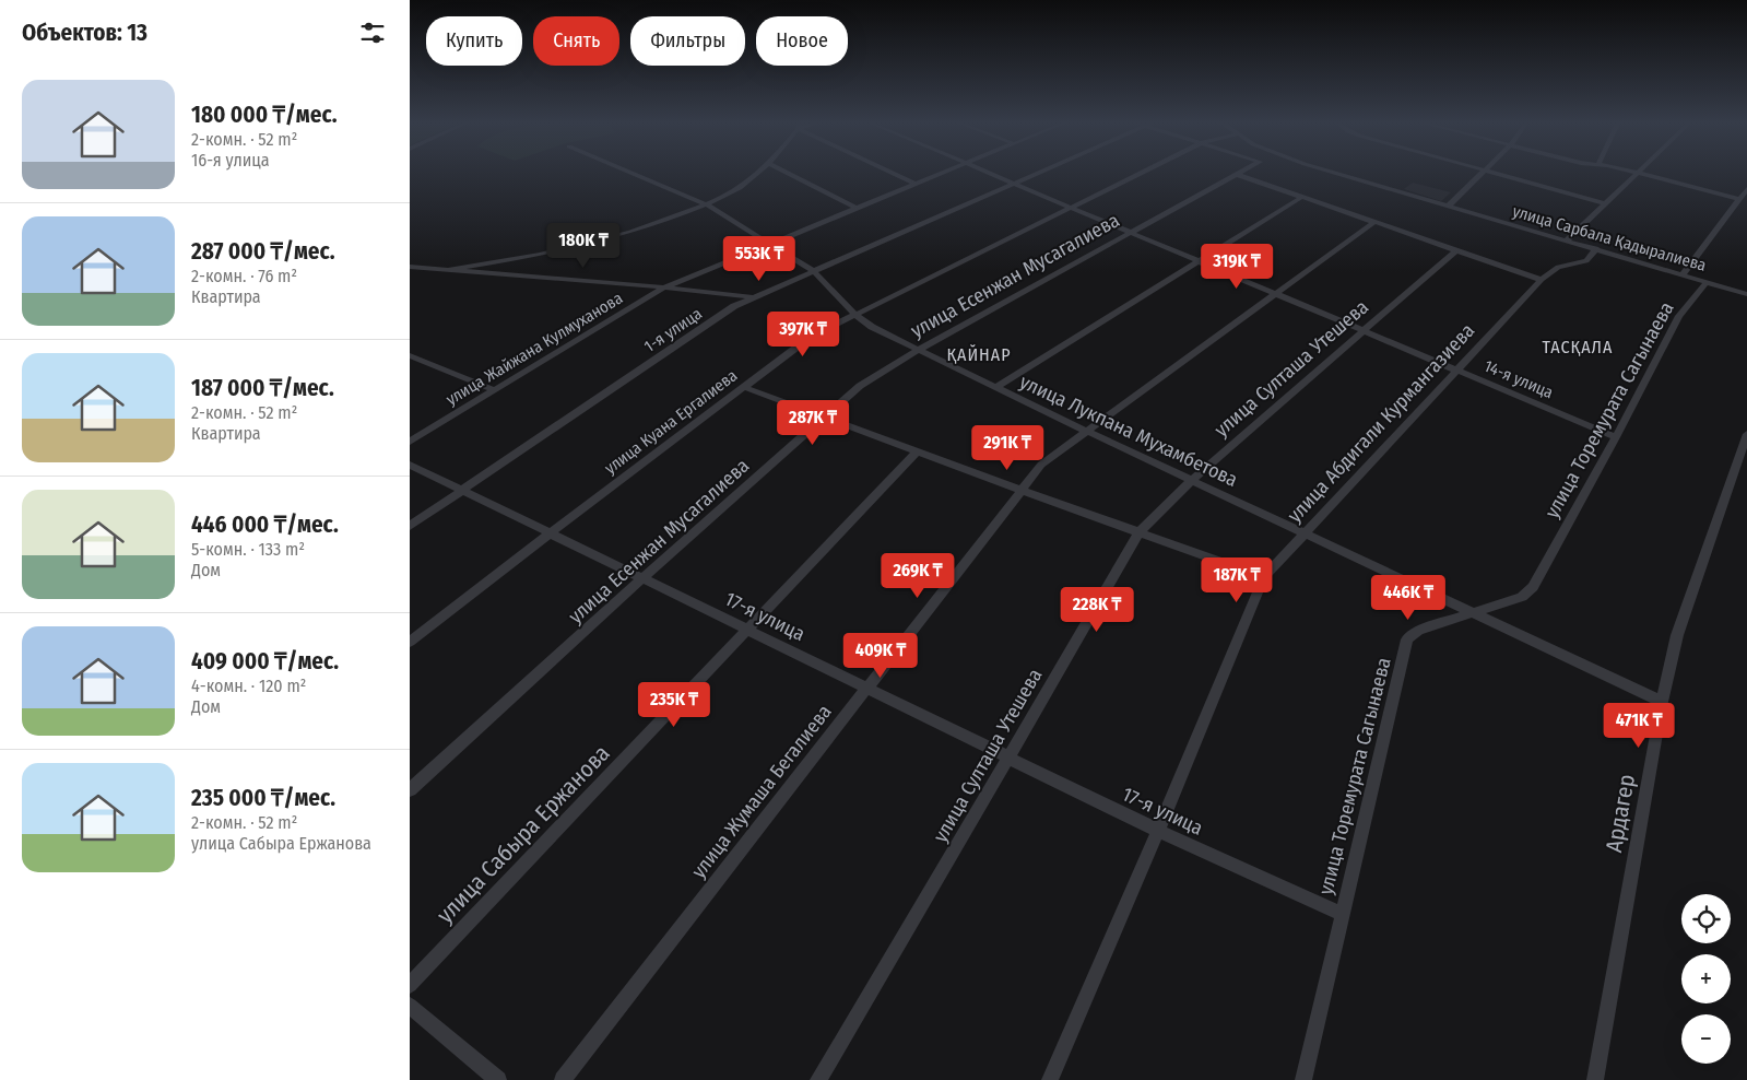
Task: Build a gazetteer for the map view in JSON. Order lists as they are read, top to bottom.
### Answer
{
  "streets": {
    "street": [
      "улица Сарбала Қадыралиева",
      "улица Есенжан Мусагалиева",
      "1-я улица",
      "улица Жайжана Кулмуханова",
      "улица Султаша Утешева",
      "14-я улица",
      "улица Торемурата Сагынаева",
      "улица Куана Ергалиева",
      "улица Абдигали Курмангазиева",
      "улица Лукпана Мухамбетова",
      "17-я улица",
      "улица Жумаша Бегалиева",
      "Ардагер",
      "улица Сабыра Ержанова"
    ]
  },
  "crossings": [
    ["улица Сарбала Қадыралиева", "улица Торемурата Сагынаева"],
    ["улица Сарбала Қадыралиева", "улица Абдигали Курмангазиева"],
    ["улица Есенжан Мусагалиева", "14-я улица"],
    ["улица Есенжан Мусагалиева", "улица Лукпана Мухамбетова"],
    ["улица Есенжан Мусагалиева", "17-я улица"],
    ["1-я улица", "14-я улица"],
    ["1-я улица", "улица Лукпана Мухамбетова"],
    ["1-я улица", "17-я улица"],
    ["улица Жайжана Кулмуханова", "улица Лукпана Мухамбетова"],
    ["улица Султаша Утешева", "14-я улица"],
    ["улица Султаша Утешева", "улица Лукпана Мухамбетова"],
    ["улица Султаша Утешева", "17-я улица"],
    ["14-я улица", "улица Торемурата Сагынаева"],
    ["14-я улица", "улица Куана Ергалиева"],
    ["14-я улица", "улица Абдигали Курмангазиева"],
    ["14-я улица", "улица Жумаша Бегалиева"],
    ["улица Торемурата Сагынаева", "улица Лукпана Мухамбетова"],
    ["улица Торемурата Сагынаева", "17-я улица"],
    ["улица Куана Ергалиева", "улица Лукпана Мухамбетова"],
    ["улица Куана Ергалиева", "17-я улица"],
    ["улица Абдигали Курмангазиева", "улица Лукпана Мухамбетова"],
    ["улица Абдигали Курмангазиева", "17-я улица"],
    ["улица Лукпана Мухамбетова", "улица Жумаша Бегалиева"],
    ["улица Лукпана Мухамбетова", "Ардагер"],
    ["17-я улица", "улица Жумаша Бегалиева"],
    ["17-я улица", "улица Сабыра Ержанова"]
  ],
  "districts": ["ТАСҚАЛА", "ҚАЙНАР"],
  "page": {
    "heading": "Объектов: 13",
    "chip": [
      "Купить",
      "Снять",
      "Фильтры",
      "Новое"
    ],
    "list": [
      {
        "name": "180 000 ₸/мес.",
        "note": "2-комн. · 52 m² · 16-я улица"
      },
      {
        "name": "287 000 ₸/мес.",
        "note": "2-комн. · 76 m² · Квартира"
      },
      {
        "name": "187 000 ₸/мес.",
        "note": "2-комн. · 52 m² · Квартира"
      },
      {
        "name": "446 000 ₸/мес.",
        "note": "5-комн. · 133 m² · Дом"
      },
      {
        "name": "409 000 ₸/мес.",
        "note": "4-комн. · 120 m² · Дом"
      },
      {
        "name": "235 000 ₸/мес.",
        "note": "2-комн. · 52 m² · улица Сабыра Ержанова"
      }
    ],
    "price": [
      "180K ₸",
      "553K ₸",
      "319K ₸",
      "397K ₸",
      "287K ₸",
      "291K ₸",
      "269K ₸",
      "187K ₸",
      "446K ₸",
      "228K ₸",
      "409K ₸",
      "235K ₸",
      "471K ₸"
    ],
    "map_buttons": ["+", "−"]
  }
}
